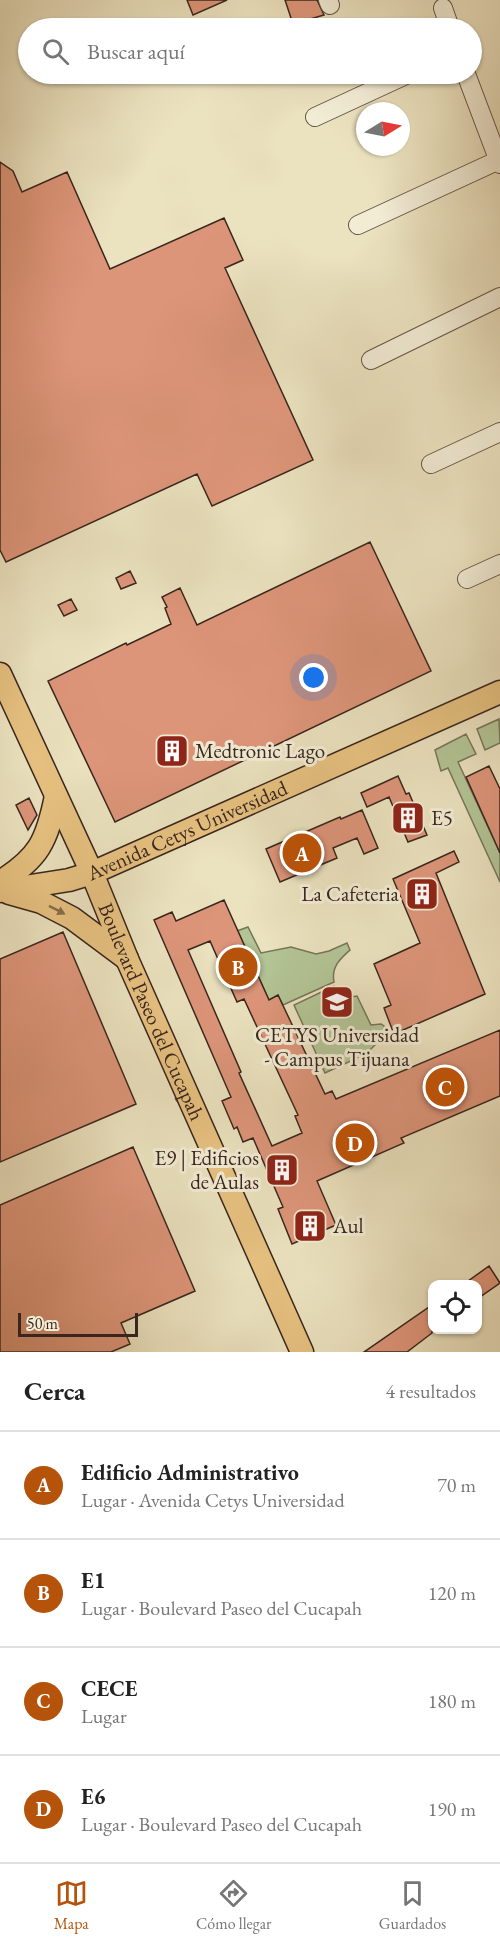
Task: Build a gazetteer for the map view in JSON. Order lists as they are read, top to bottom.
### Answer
{
  "streets": {
    "main road": ["Avenida Cetys Universidad", "Boulevard Paseo del Cucapah"]
  },
  "crossings": [
    ["Avenida Cetys Universidad", "Boulevard Paseo del Cucapah"]
  ],
  "places": {
    "building": [
      "Medtronic Lago",
      "E5",
      "La Cafeteria",
      "E9 | Edificios de Aulas",
      "Aul"
    ],
    "school or university": ["CETYS Universidad - Campus Tijuana"]
  },
  "scale_bar": "50 m",
  "north": "right",
  "page": {
    "search": "Buscar aquí",
    "pins": [
      "A",
      "B",
      "C",
      "D"
    ],
    "scale": "50 m",
    "heading": ["Cerca", "4 resultados"],
    "list": [
      {
        "mark": "A",
        "name": "Edificio Administrativo",
        "note": "Lugar · Avenida Cetys Universidad",
        "value": "70 m"
      },
      {
        "mark": "B",
        "name": "E1",
        "note": "Lugar · Boulevard Paseo del Cucapah",
        "value": "120 m"
      },
      {
        "mark": "C",
        "name": "CECE",
        "note": "Lugar",
        "value": "180 m"
      },
      {
        "mark": "D",
        "name": "E6",
        "note": "Lugar · Boulevard Paseo del Cucapah",
        "value": "190 m"
      }
    ],
    "nav": ["Mapa", "Cómo llegar", "Guardados"]
  }
}
